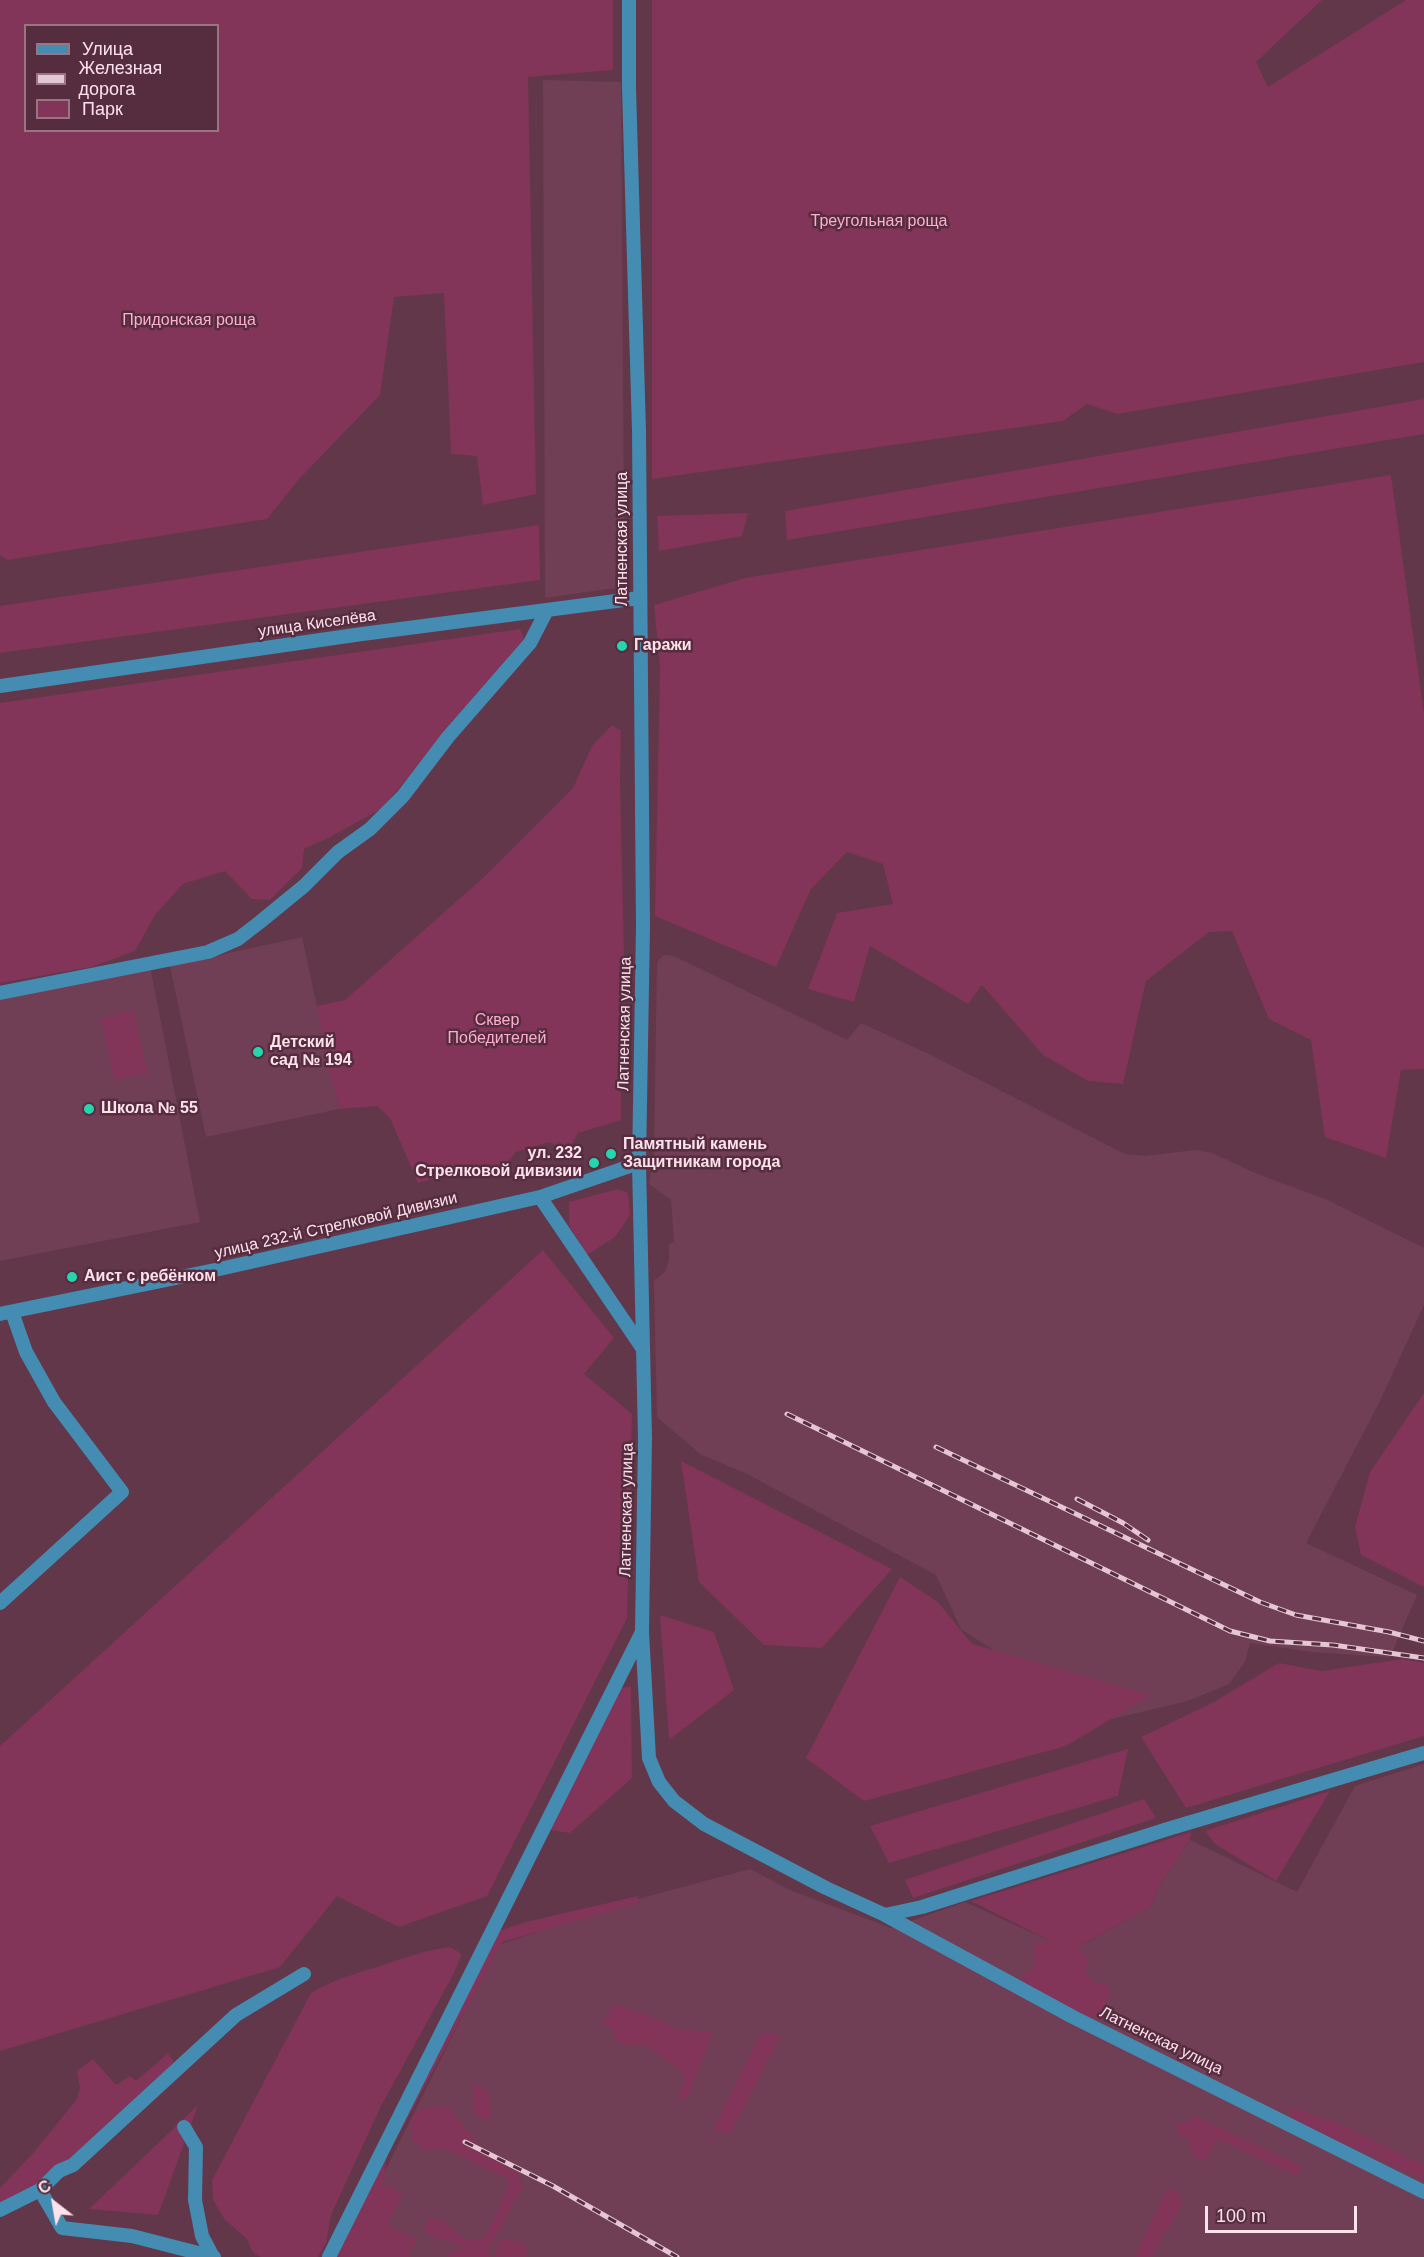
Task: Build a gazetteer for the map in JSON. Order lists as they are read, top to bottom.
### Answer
{
  "streets": {
    "street": ["Латненская улица", "улица Киселёва", "улица 232-й Стрелковой Дивизии"]
  },
  "crossings": [
    ["Латненская улица", "улица Киселёва"],
    ["Латненская улица", "улица 232-й Стрелковой Дивизии"]
  ],
  "parks": ["Треугольная роща", "Придонская роща", "Сквер Победителей"],
  "places": [
    "Гаражи",
    "Детский сад № 194",
    "Школа № 55",
    "Памятный камень Защитникам города",
    "ул. 232 Стрелковой дивизии",
    "Аист с ребёнком"
  ],
  "legend": ["Улица", "Железная дорога", "Парк"],
  "scale_bar": "100 m",
  "north": "top left"
}
